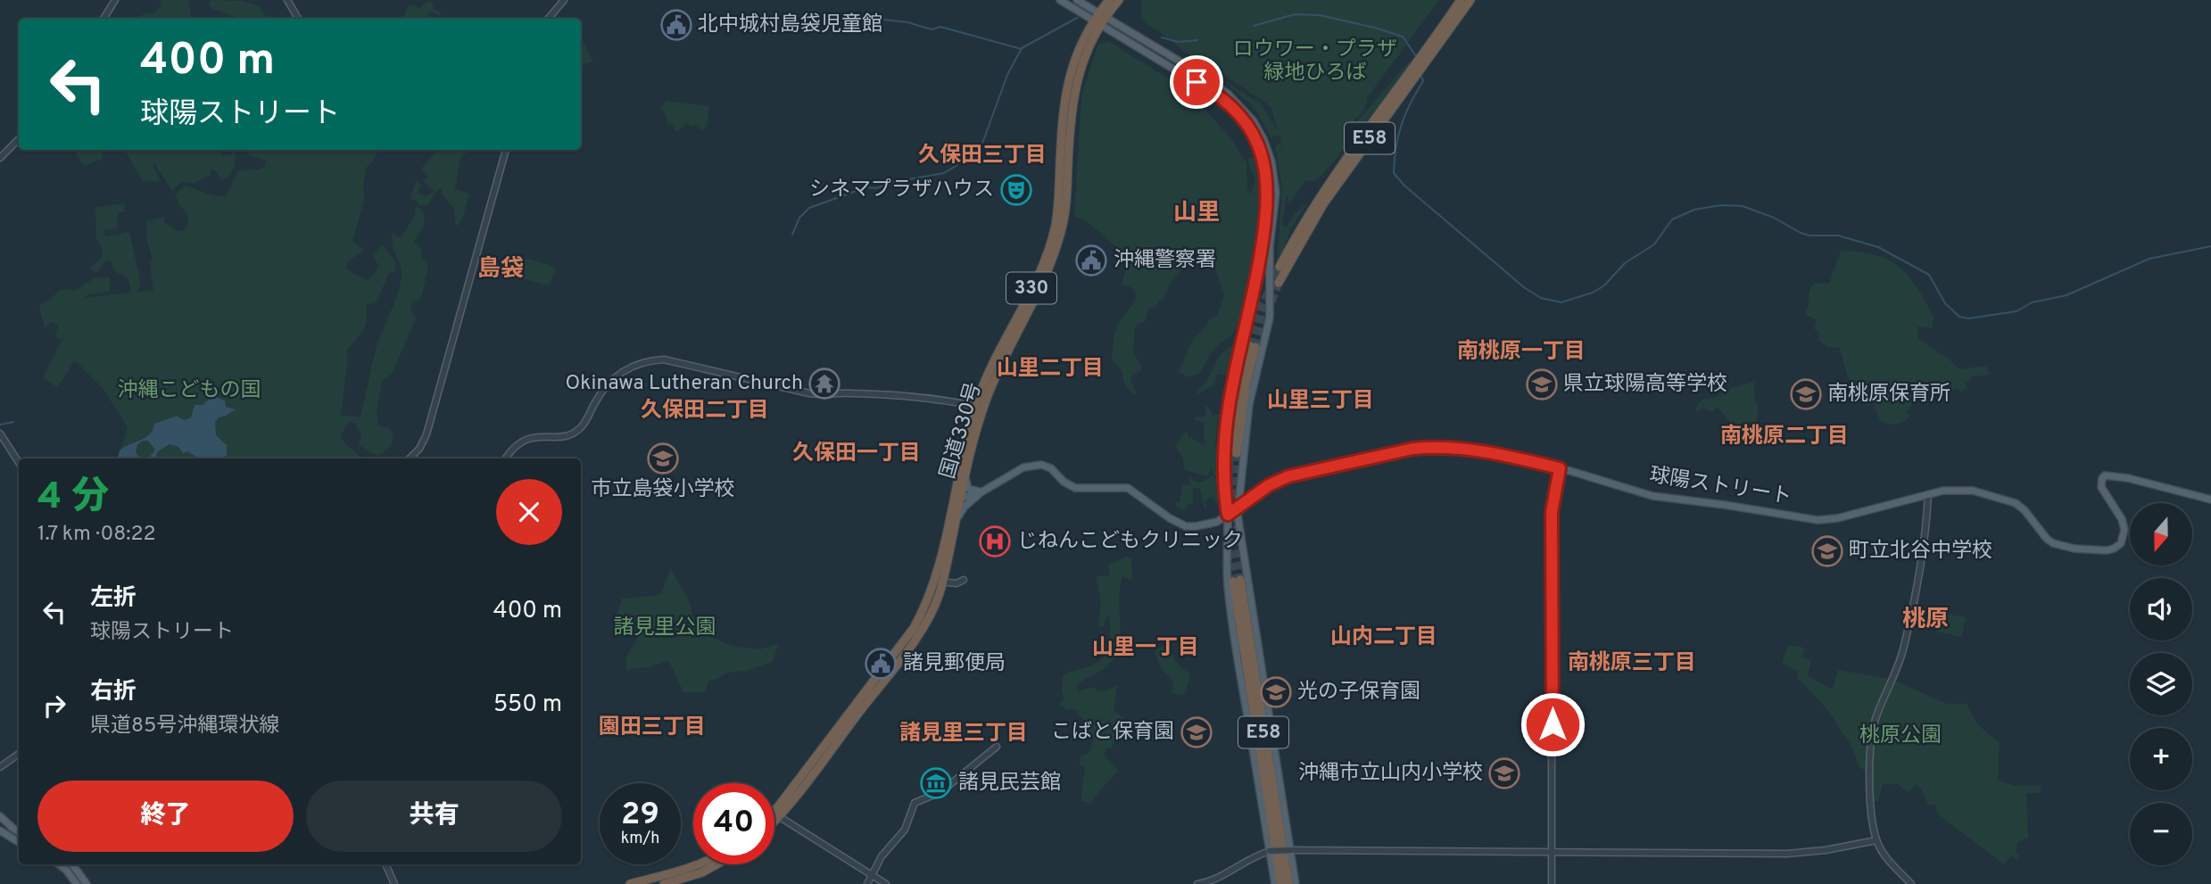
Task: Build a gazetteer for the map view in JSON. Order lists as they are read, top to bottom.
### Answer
{
  "streets": {
    "highway": ["E58", "330", "国道330号"],
    "main road": ["球陽ストリート"]
  },
  "crossings": [
    ["国道330号", "球陽ストリート"]
  ],
  "districts": [
    "久保田三丁目",
    "山里",
    "島袋",
    "南桃原一丁目",
    "山里二丁目",
    "山里三丁目",
    "久保田二丁目",
    "南桃原二丁目",
    "久保田一丁目",
    "桃原",
    "山内二丁目",
    "山里一丁目",
    "南桃原三丁目",
    "園田三丁目",
    "諸見里三丁目"
  ],
  "parks": [
    "ロウワー・プラザ 緑地ひろば",
    "沖縄こどもの国",
    "諸見里公園",
    "桃原公園"
  ],
  "places": {
    "public building": ["北中城村島袋児童館", "沖縄警察署", "諸見郵便局"],
    "theatre": ["シネマプラザハウス"],
    "temple": ["Okinawa Lutheran Church"],
    "school or university": [
      "県立球陽高等学校",
      "南桃原保育所",
      "市立島袋小学校",
      "町立北谷中学校",
      "光の子保育園",
      "こばと保育園",
      "沖縄市立山内小学校"
    ],
    "hospital": ["じねんこどもクリニック"],
    "museum": ["諸見民芸館"]
  },
  "north": "bottom",
  "page": {
    "turn": ["400 m", "球陽ストリート"],
    "heading": ["4 分", "1.7 km · 08:22"],
    "map_buttons": ["+", "−"],
    "list": [
      {
        "name": "左折",
        "note": "球陽ストリート",
        "value": "400 m"
      },
      {
        "name": "右折",
        "note": "県道85号沖縄環状線",
        "value": "550 m"
      }
    ],
    "buttons": ["終了", "共有"],
    "speed": "29 km/h",
    "limit": "40"
  }
}
